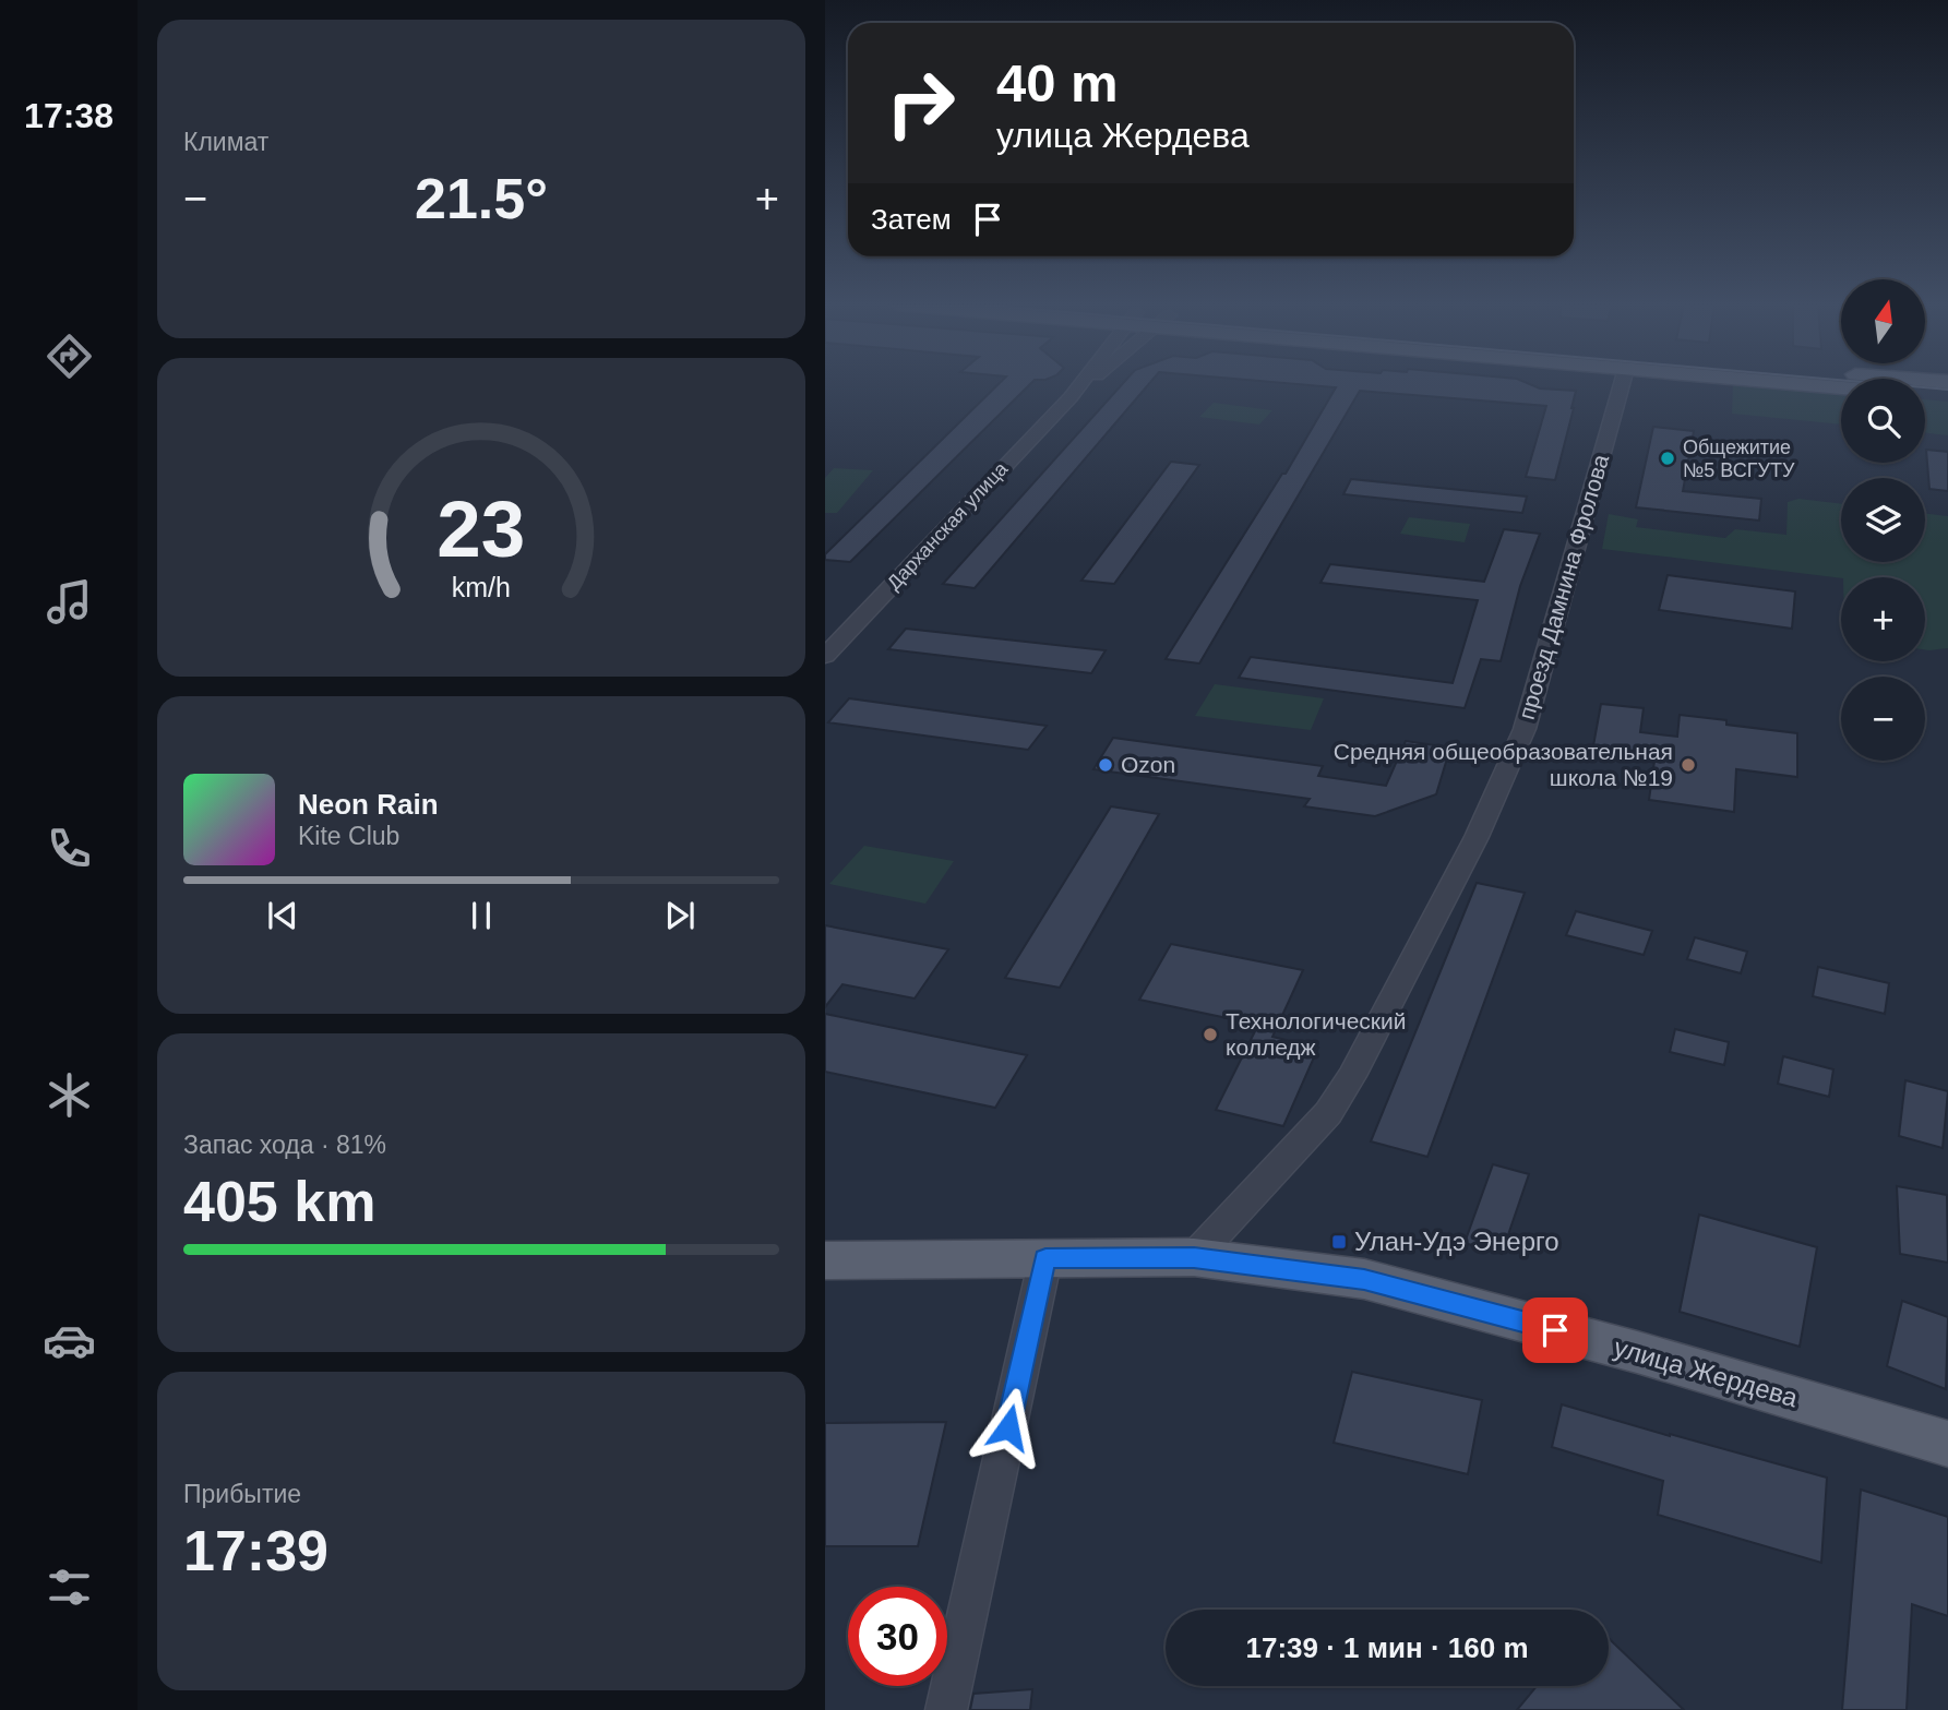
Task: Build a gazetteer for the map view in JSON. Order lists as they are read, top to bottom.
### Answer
{
  "streets": {
    "main road": ["улица Жердева"],
    "street": ["Дарханская улица", "проезд Дамнина Фролова"]
  },
  "crossings": [
    ["проезд Дамнина Фролова", "улица Жердева"]
  ],
  "places": {
    "other": [
      "Общежитие №5 ВСГУТУ",
      "Ozon",
      "Средняя общеобразовательная школа №19",
      "Технологический колледж"
    ],
    "transit": ["Улан-Удэ Энерго"]
  },
  "north": "top",
  "page": {
    "tabs": "17:38",
    "tile": [
      "Климат",
      ["Запас хода · 81%", "405 km"],
      ["Прибытие", "17:39"]
    ],
    "turn": ["40 m", "улица Жердева"],
    "heat": ["−", "21.5°", "+"],
    "then": "Затем",
    "map_buttons": ["+", "−"],
    "song": ["Neon Rain", "Kite Club"],
    "limit": "30",
    "trip": "17:39 · 1 мин · 160 m",
    "gauge": ["23", "km/h"]
  }
}
